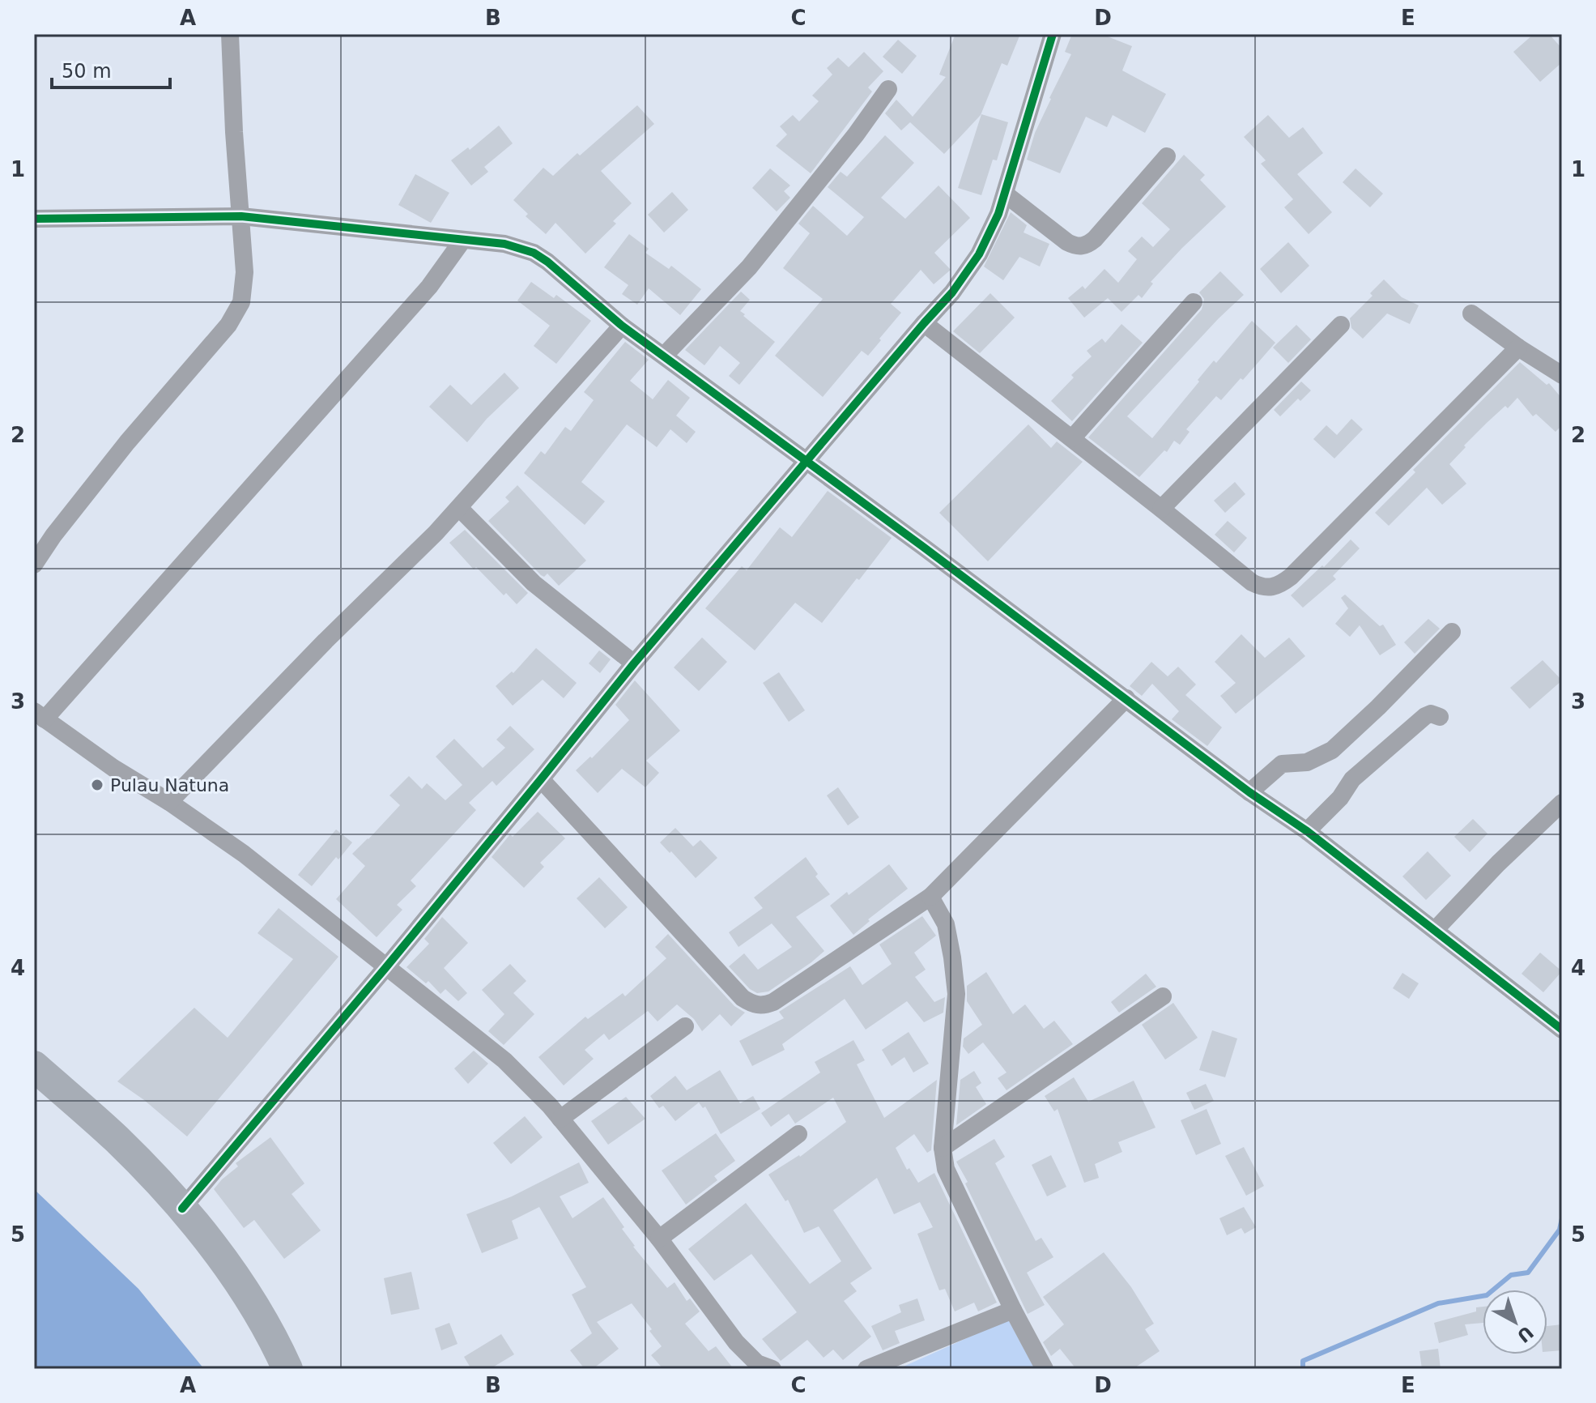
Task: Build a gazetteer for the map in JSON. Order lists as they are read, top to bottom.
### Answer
{
  "places": ["Pulau Natuna"],
  "scale_bar": "50 m",
  "north": "bottom right",
  "grid": {
    "columns": [
      "A",
      "B",
      "C",
      "D",
      "E"
    ],
    "rows": [
      "1",
      "2",
      "3",
      "4",
      "5"
    ]
  }
}
